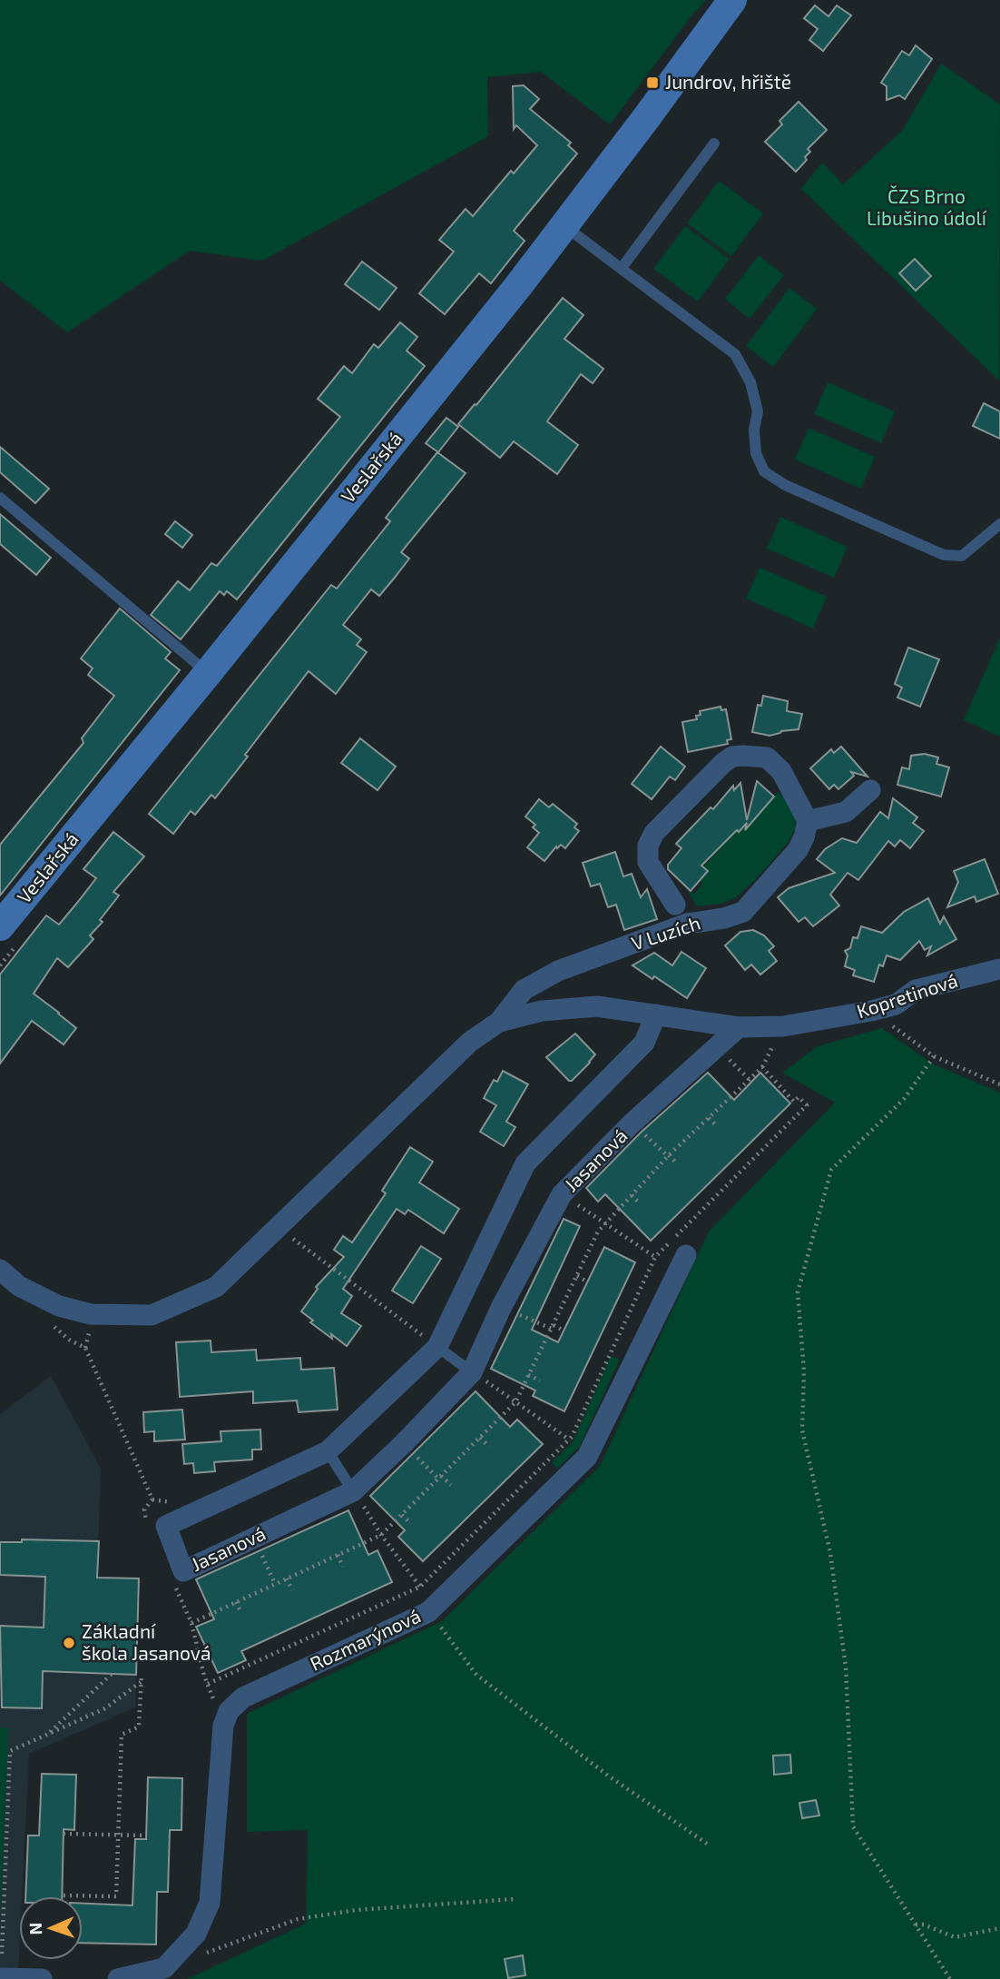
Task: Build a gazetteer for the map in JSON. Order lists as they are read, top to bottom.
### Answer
{
  "streets": {
    "street": [
      "Veslařská",
      "V Luzích",
      "Kopretinová",
      "Jasanová",
      "Rozmarýnová"
    ]
  },
  "crossings": [
    ["Kopretinová", "Jasanová"]
  ],
  "parks": ["ČZS Brno Libušino údolí"],
  "places": {
    "transit": ["Jundrov, hřiště"],
    "other": ["Základní škola Jasanová"]
  },
  "north": "left"
}
